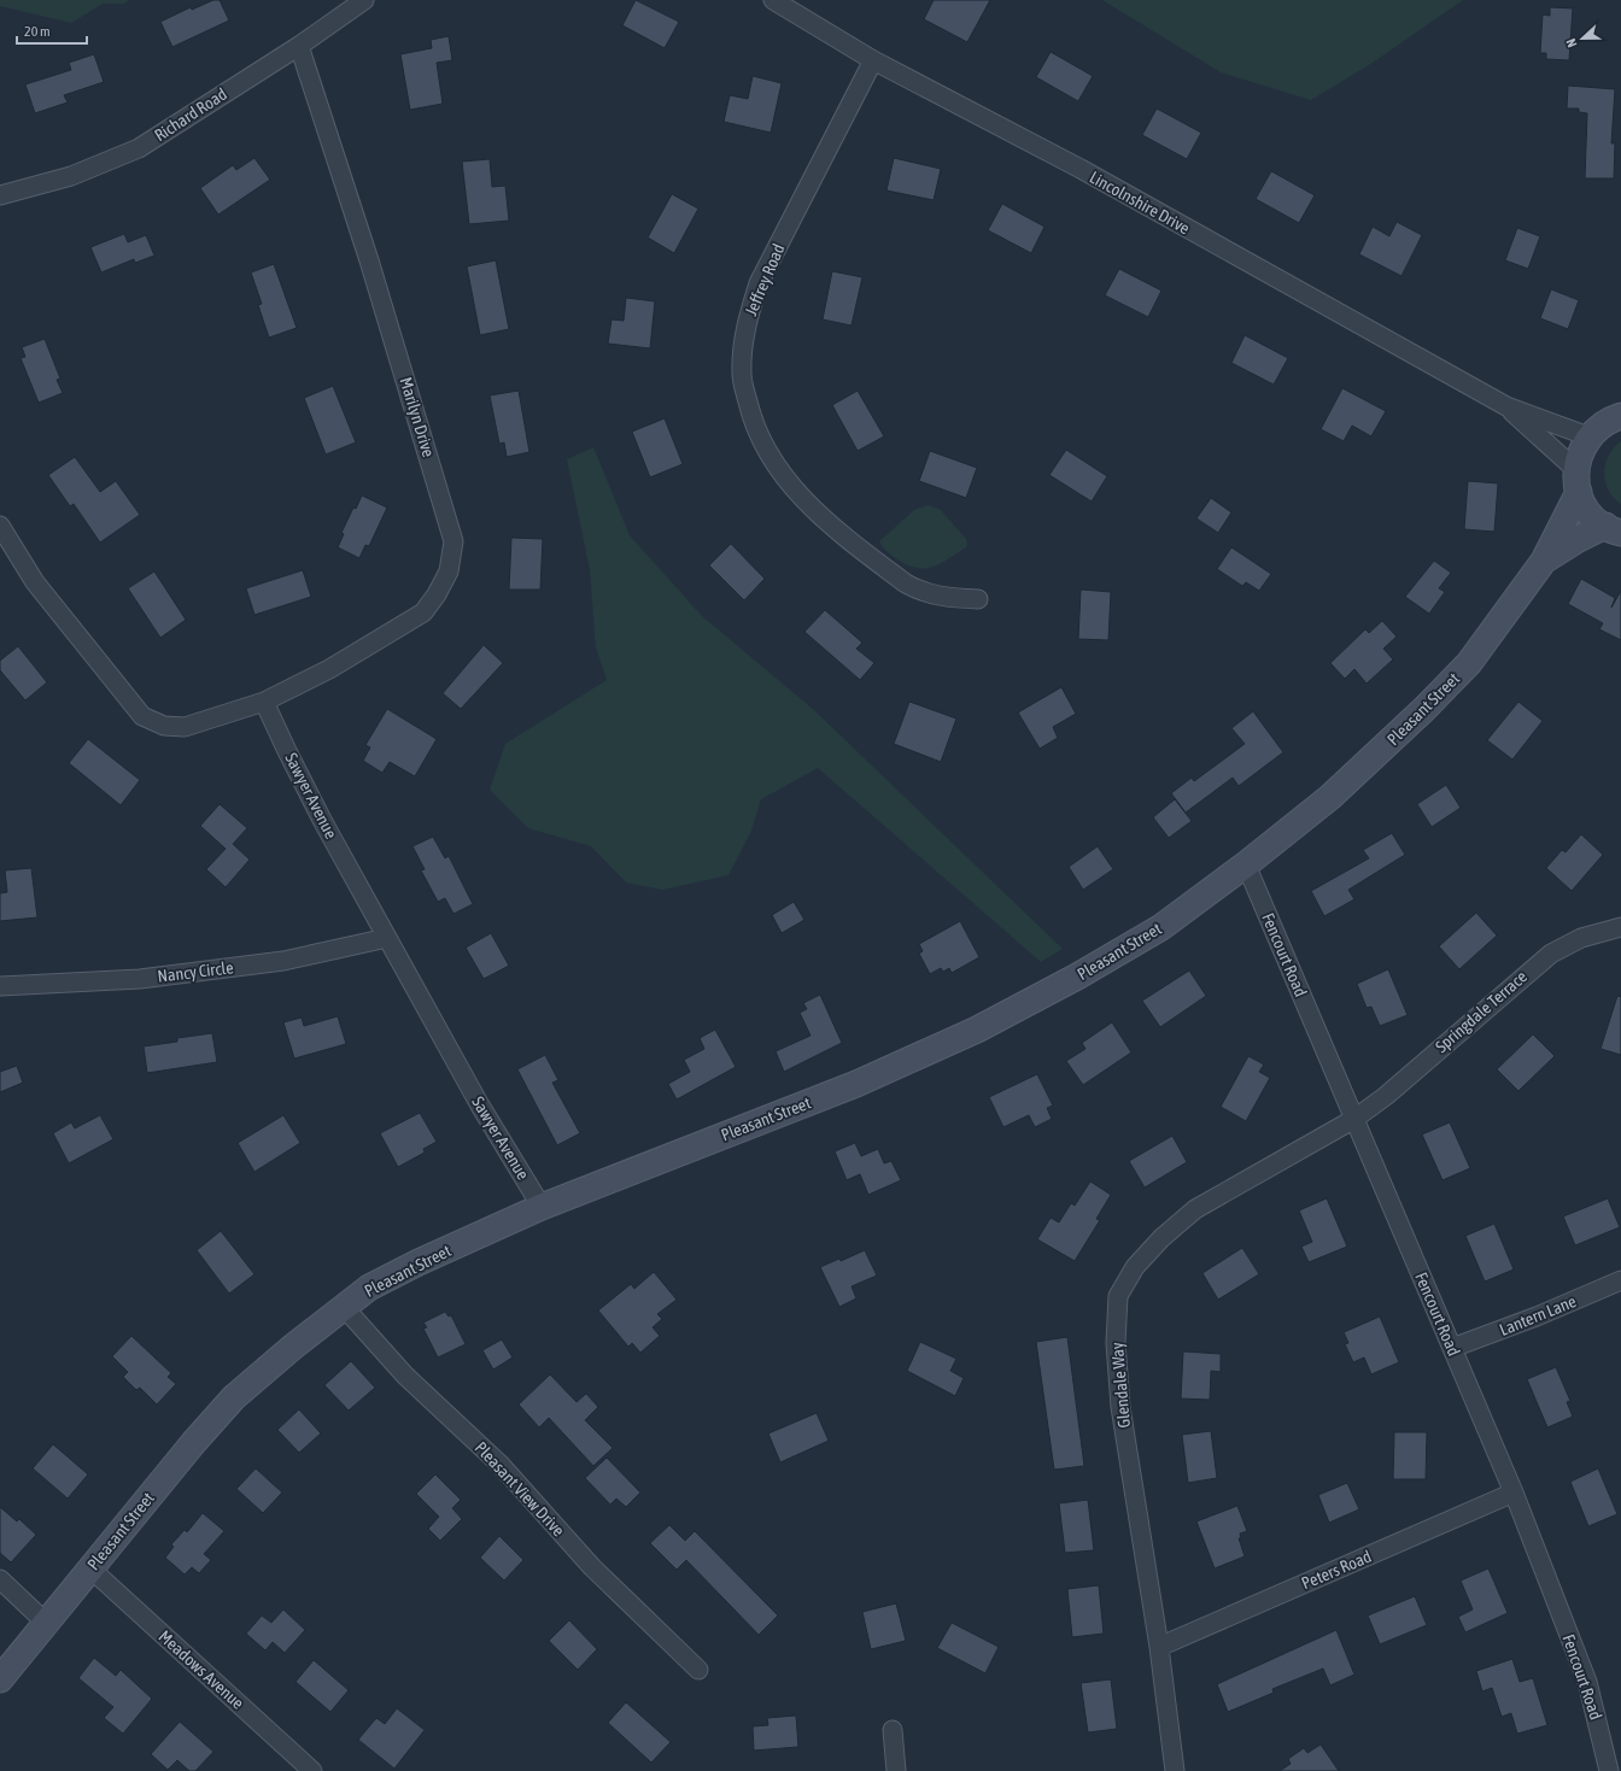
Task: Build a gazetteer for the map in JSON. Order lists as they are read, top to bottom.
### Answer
{
  "streets": {
    "main road": ["Pleasant Street"],
    "street": [
      "Richard Road",
      "Lincolnshire Drive",
      "Jeffrey Road",
      "Marilyn Drive",
      "Sawyer Avenue",
      "Fencourt Road",
      "Nancy Circle",
      "Springdale Terrace",
      "Lantern Lane",
      "Glendale Way",
      "Pleasant View Drive",
      "Peters Road",
      "Meadows Avenue"
    ]
  },
  "crossings": [
    ["Richard Road", "Marilyn Drive"],
    ["Lincolnshire Drive", "Jeffrey Road"],
    ["Lincolnshire Drive", "Pleasant Street"],
    ["Marilyn Drive", "Sawyer Avenue"],
    ["Pleasant Street", "Sawyer Avenue"],
    ["Pleasant Street", "Fencourt Road"],
    ["Pleasant Street", "Pleasant View Drive"],
    ["Pleasant Street", "Meadows Avenue"],
    ["Sawyer Avenue", "Nancy Circle"],
    ["Fencourt Road", "Springdale Terrace"],
    ["Fencourt Road", "Lantern Lane"],
    ["Fencourt Road", "Glendale Way"],
    ["Fencourt Road", "Peters Road"],
    ["Springdale Terrace", "Glendale Way"],
    ["Glendale Way", "Peters Road"]
  ],
  "scale_bar": "20 m",
  "north": "left"
}
